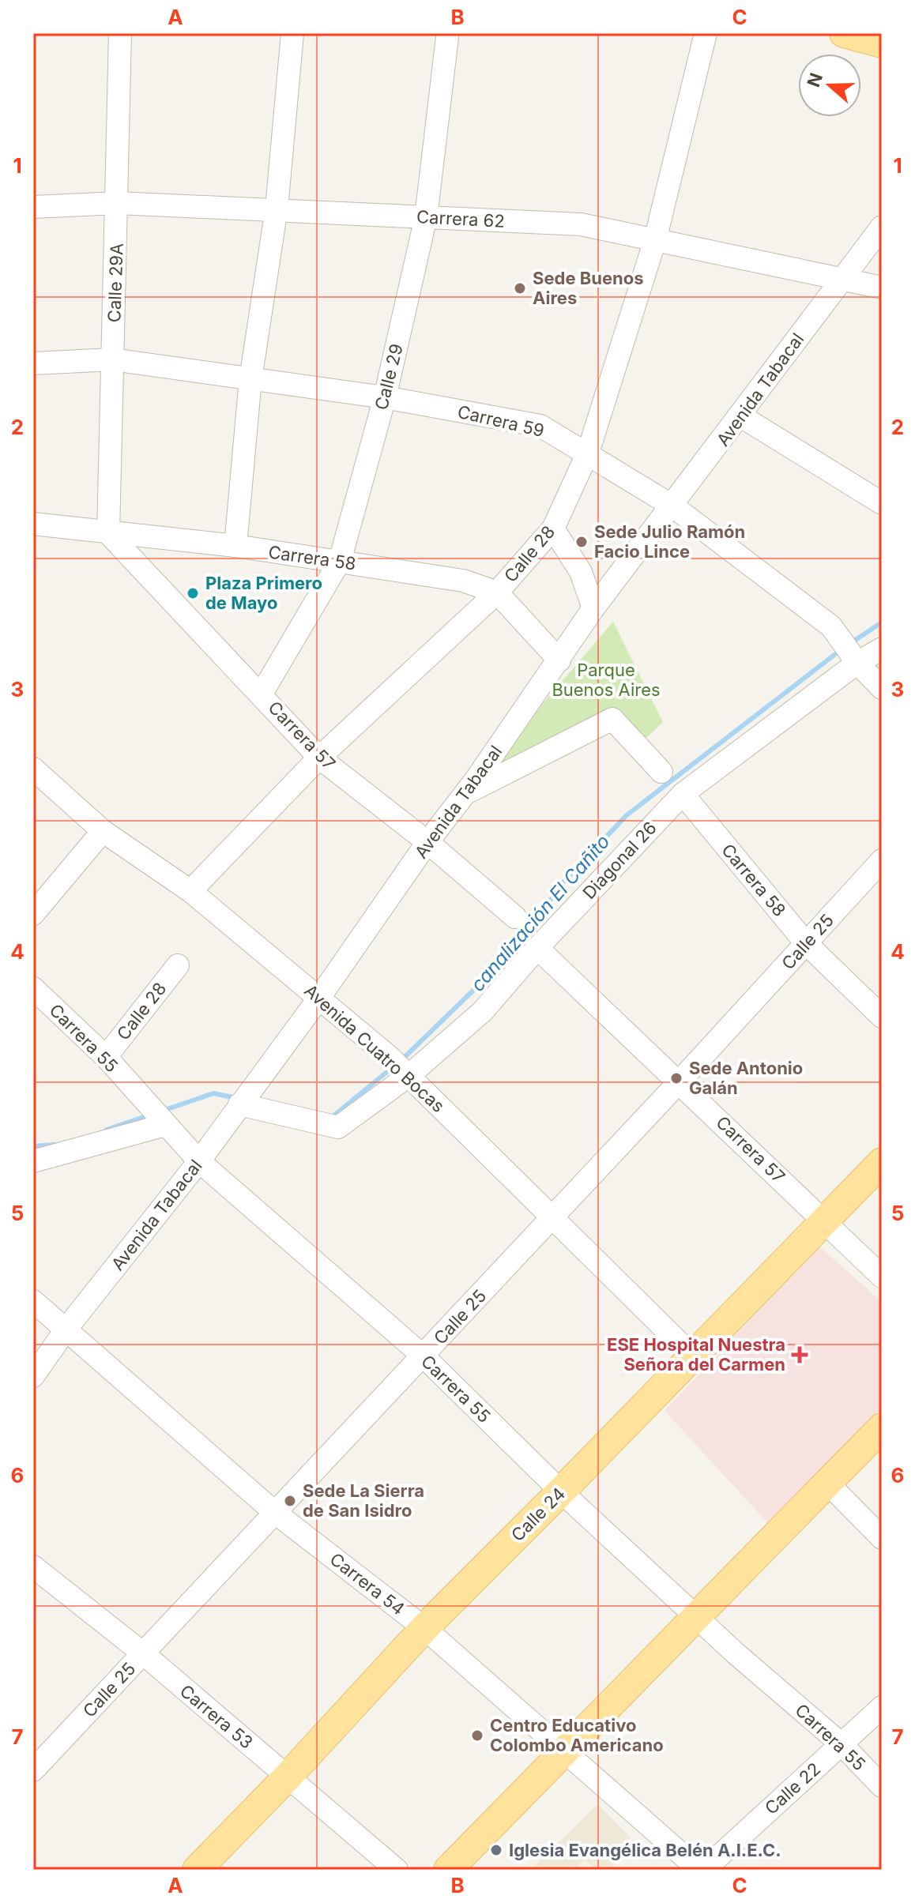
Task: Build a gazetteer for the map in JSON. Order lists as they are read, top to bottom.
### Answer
{
  "streets": {
    "main road": ["Calle 24"],
    "street": [
      "Carrera 62",
      "Calle 29A",
      "Calle 29",
      "Avenida Tabacal",
      "Carrera 59",
      "Calle 28",
      "Carrera 58",
      "Carrera 57",
      "Diagonal 26",
      "Calle 25",
      "Carrera 55",
      "Avenida Cuatro Bocas",
      "Carrera 54",
      "Carrera 53",
      "Calle 22"
    ]
  },
  "crossings": [
    ["Carrera 62", "Calle 29A"],
    ["Carrera 62", "Calle 29"],
    ["Carrera 62", "Avenida Tabacal"],
    ["Carrera 62", "Calle 28"],
    ["Calle 29A", "Carrera 59"],
    ["Calle 29A", "Carrera 58"],
    ["Calle 29A", "Carrera 57"],
    ["Calle 29", "Carrera 59"],
    ["Calle 29", "Carrera 58"],
    ["Calle 29", "Carrera 57"],
    ["Avenida Tabacal", "Carrera 59"],
    ["Avenida Tabacal", "Carrera 58"],
    ["Avenida Tabacal", "Carrera 57"],
    ["Avenida Tabacal", "Diagonal 26"],
    ["Avenida Tabacal", "Carrera 55"],
    ["Avenida Tabacal", "Avenida Cuatro Bocas"],
    ["Avenida Tabacal", "Carrera 54"],
    ["Carrera 59", "Calle 28"],
    ["Carrera 59", "Diagonal 26"],
    ["Calle 28", "Carrera 58"],
    ["Calle 28", "Carrera 57"],
    ["Calle 28", "Carrera 55"],
    ["Calle 28", "Avenida Cuatro Bocas"],
    ["Carrera 58", "Carrera 57"],
    ["Carrera 58", "Diagonal 26"],
    ["Carrera 58", "Calle 25"],
    ["Carrera 57", "Diagonal 26"],
    ["Carrera 57", "Calle 25"],
    ["Carrera 57", "Calle 24"],
    ["Diagonal 26", "Avenida Cuatro Bocas"],
    ["Calle 25", "Carrera 55"],
    ["Calle 25", "Avenida Cuatro Bocas"],
    ["Calle 25", "Carrera 54"],
    ["Calle 25", "Carrera 53"],
    ["Carrera 55", "Calle 24"],
    ["Carrera 55", "Calle 22"],
    ["Avenida Cuatro Bocas", "Calle 24"],
    ["Calle 24", "Carrera 54"],
    ["Calle 24", "Carrera 53"]
  ],
  "water": ["canalización El Cañito"],
  "parks": ["Parque Buenos Aires"],
  "places": {
    "other": [
      "Sede Buenos Aires",
      "Sede Julio Ramón Facio Lince",
      "Plaza Primero de Mayo",
      "Sede Antonio Galán",
      "Sede La Sierra de San Isidro",
      "Centro Educativo Colombo Americano",
      "Iglesia Evangélica Belén A.I.E.C."
    ],
    "health": ["ESE Hospital Nuestra Señora del Carmen"]
  },
  "north": "left",
  "grid": {
    "columns": ["A", "B", "C"],
    "rows": [
      "1",
      "2",
      "3",
      "4",
      "5",
      "6",
      "7"
    ]
  }
}
